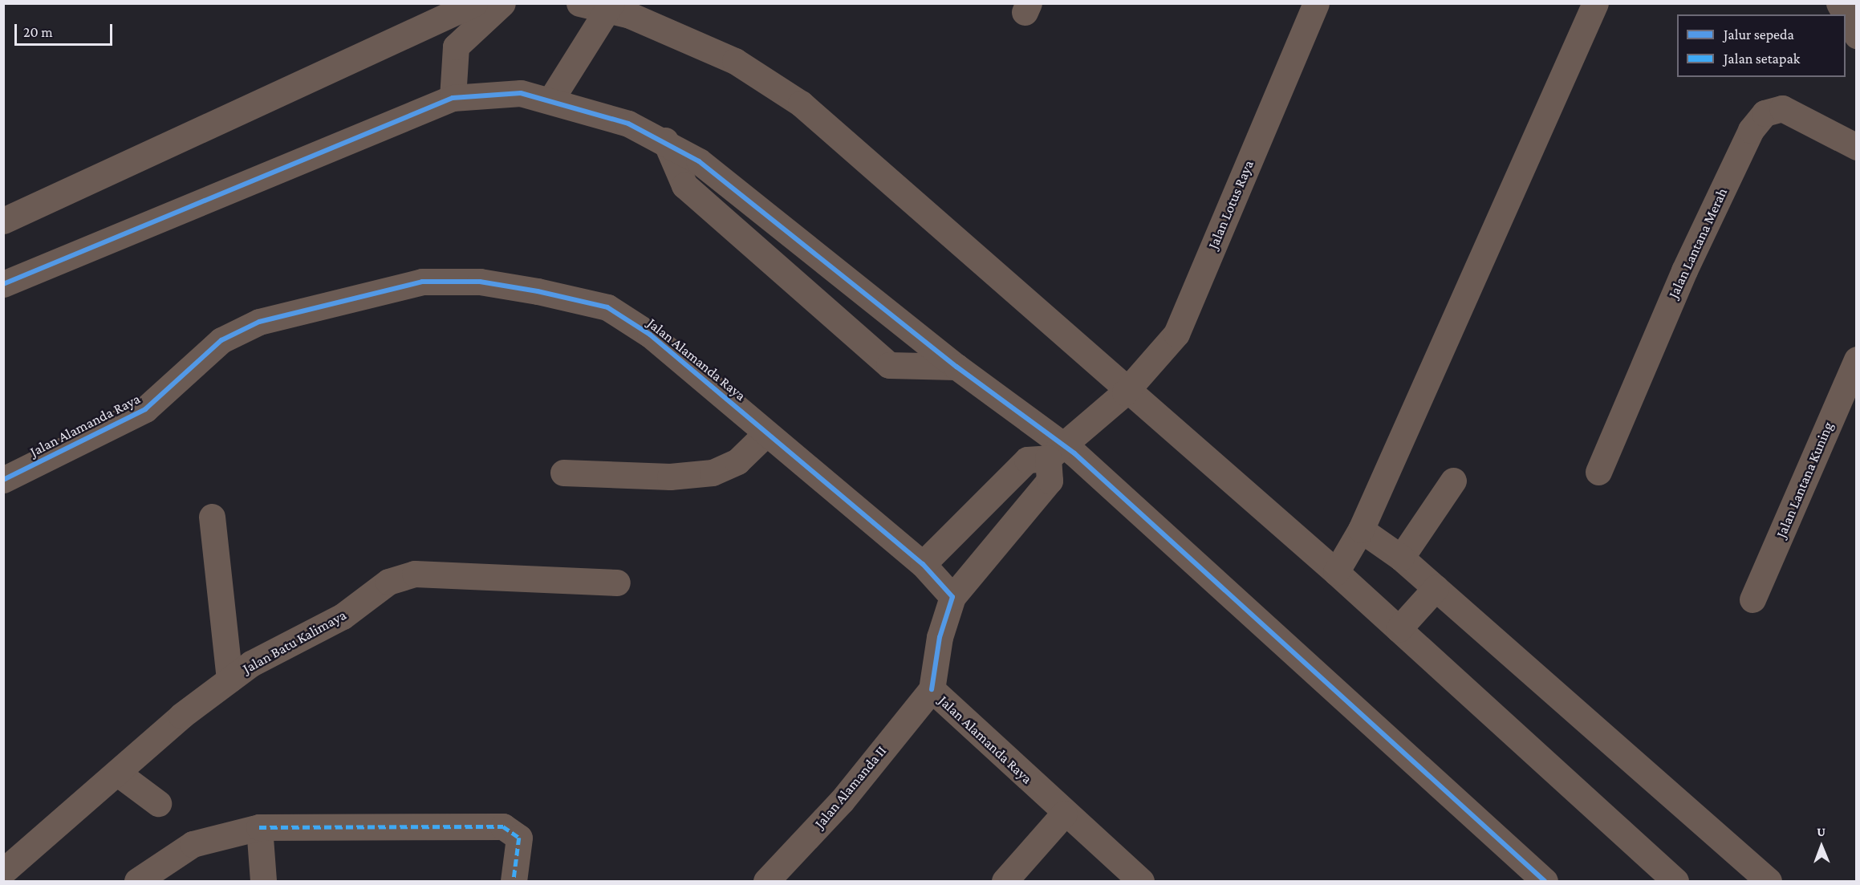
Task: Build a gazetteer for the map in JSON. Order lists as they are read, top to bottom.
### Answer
{
  "streets": {
    "street": [
      "Jalan Lotus Raya",
      "Jalan Lantana Merah",
      "Jalan Alamanda Raya",
      "Jalan Lantana Kuning",
      "Jalan Batu Kalimaya",
      "Jalan Alamanda II"
    ]
  },
  "crossings": [
    ["Jalan Alamanda Raya", "Jalan Alamanda II"]
  ],
  "legend": ["Jalur sepeda", "Jalan setapak"],
  "scale_bar": "20 m",
  "north": "top"
}
